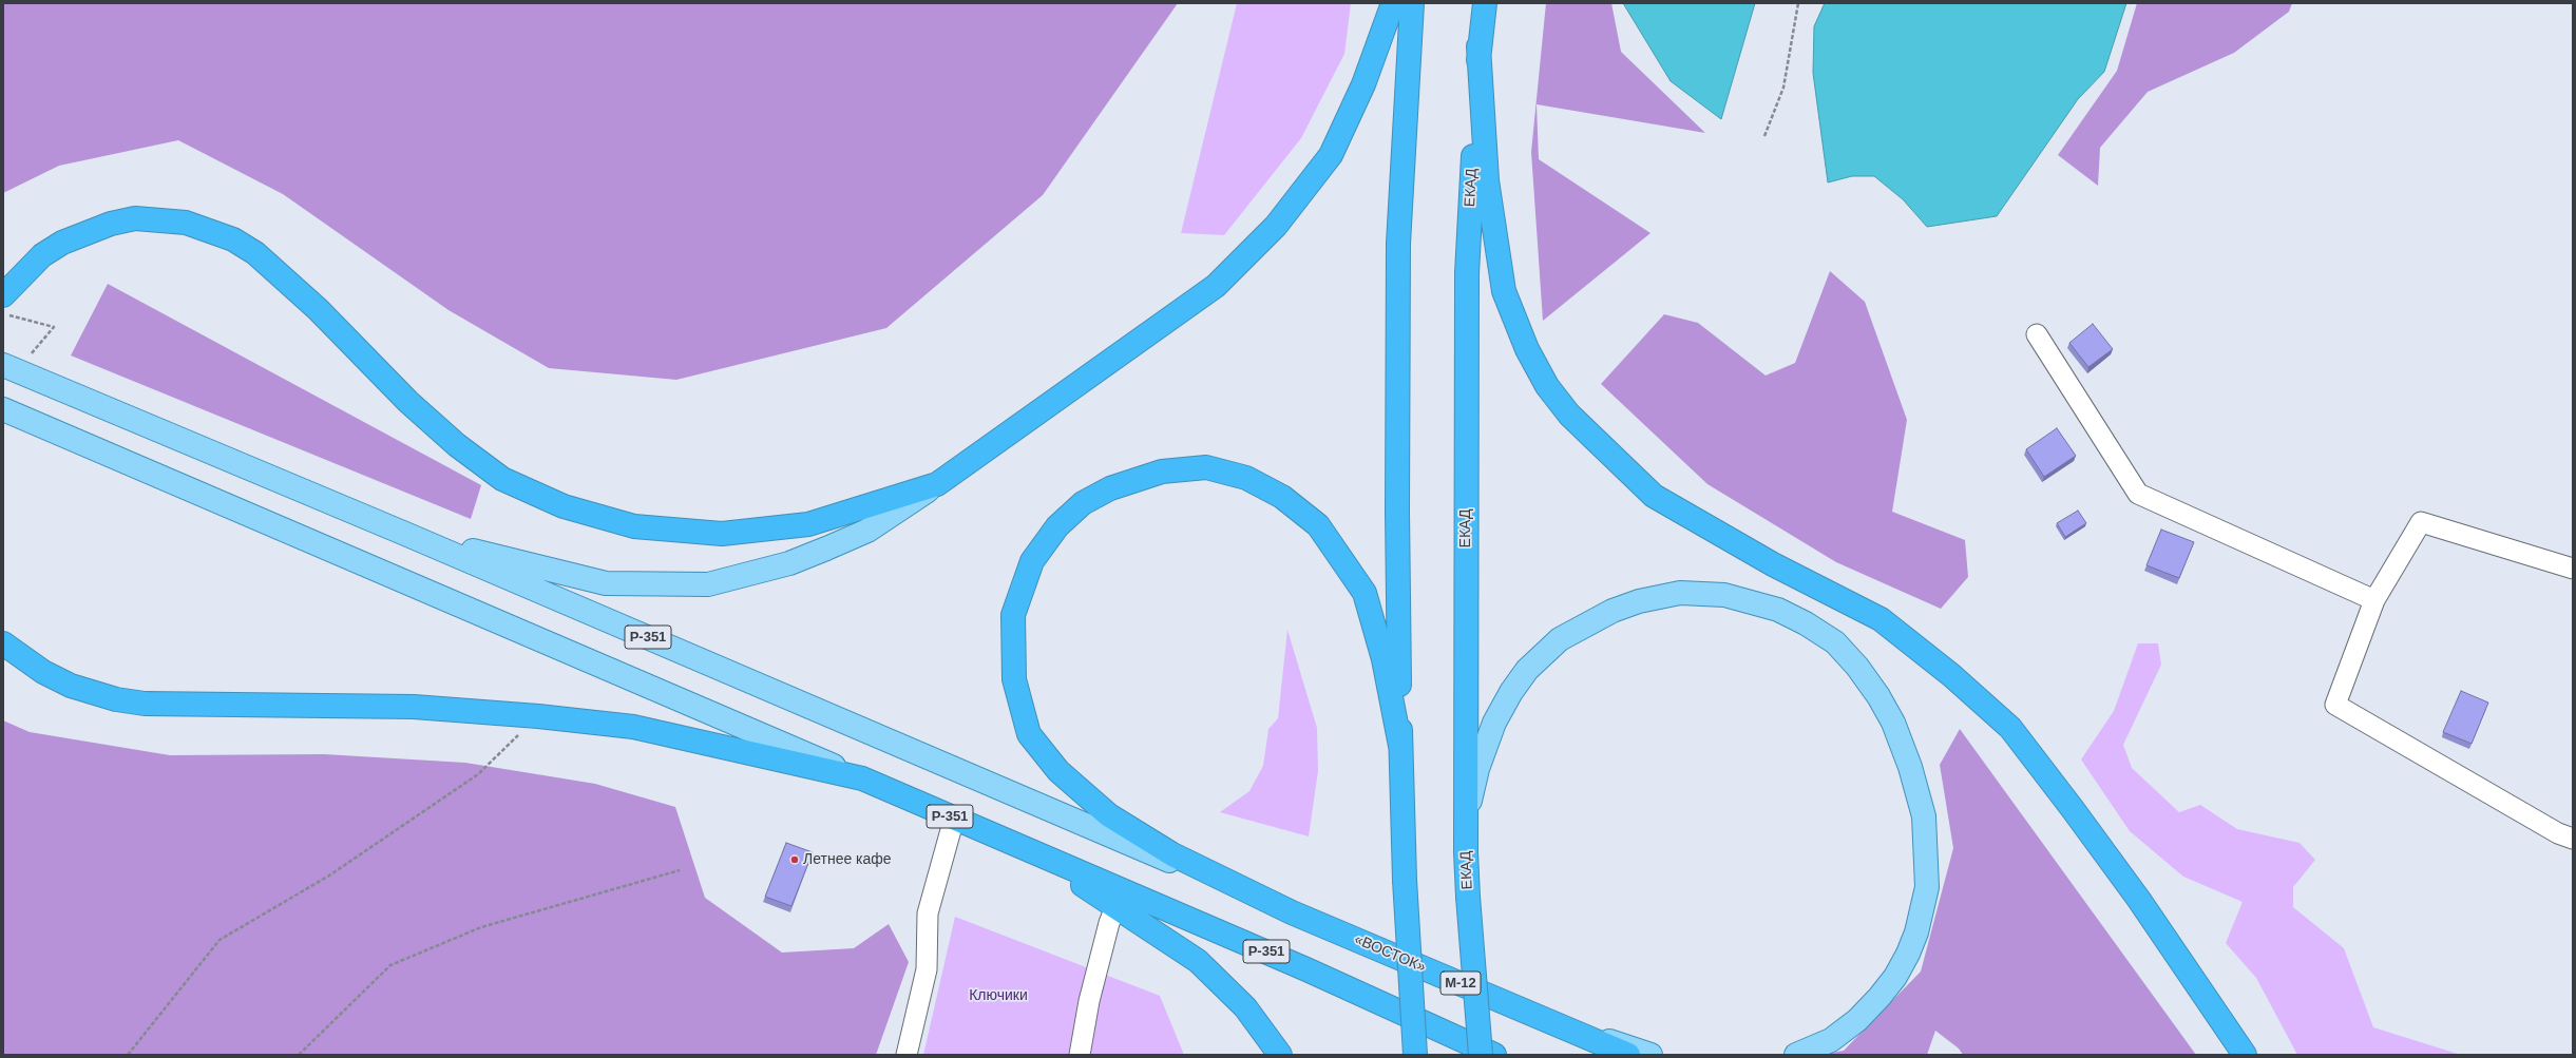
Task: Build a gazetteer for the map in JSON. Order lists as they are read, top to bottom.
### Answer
{
  "streets": {
    "highway": [
      "ЕКАД",
      "Р-351",
      "«ВОСТОК»",
      "М-12"
    ]
  },
  "crossings": [
    ["Р-351", "«ВОСТОК»"]
  ],
  "parks": ["Ключики"],
  "places": ["Летнее кафе"]
}
